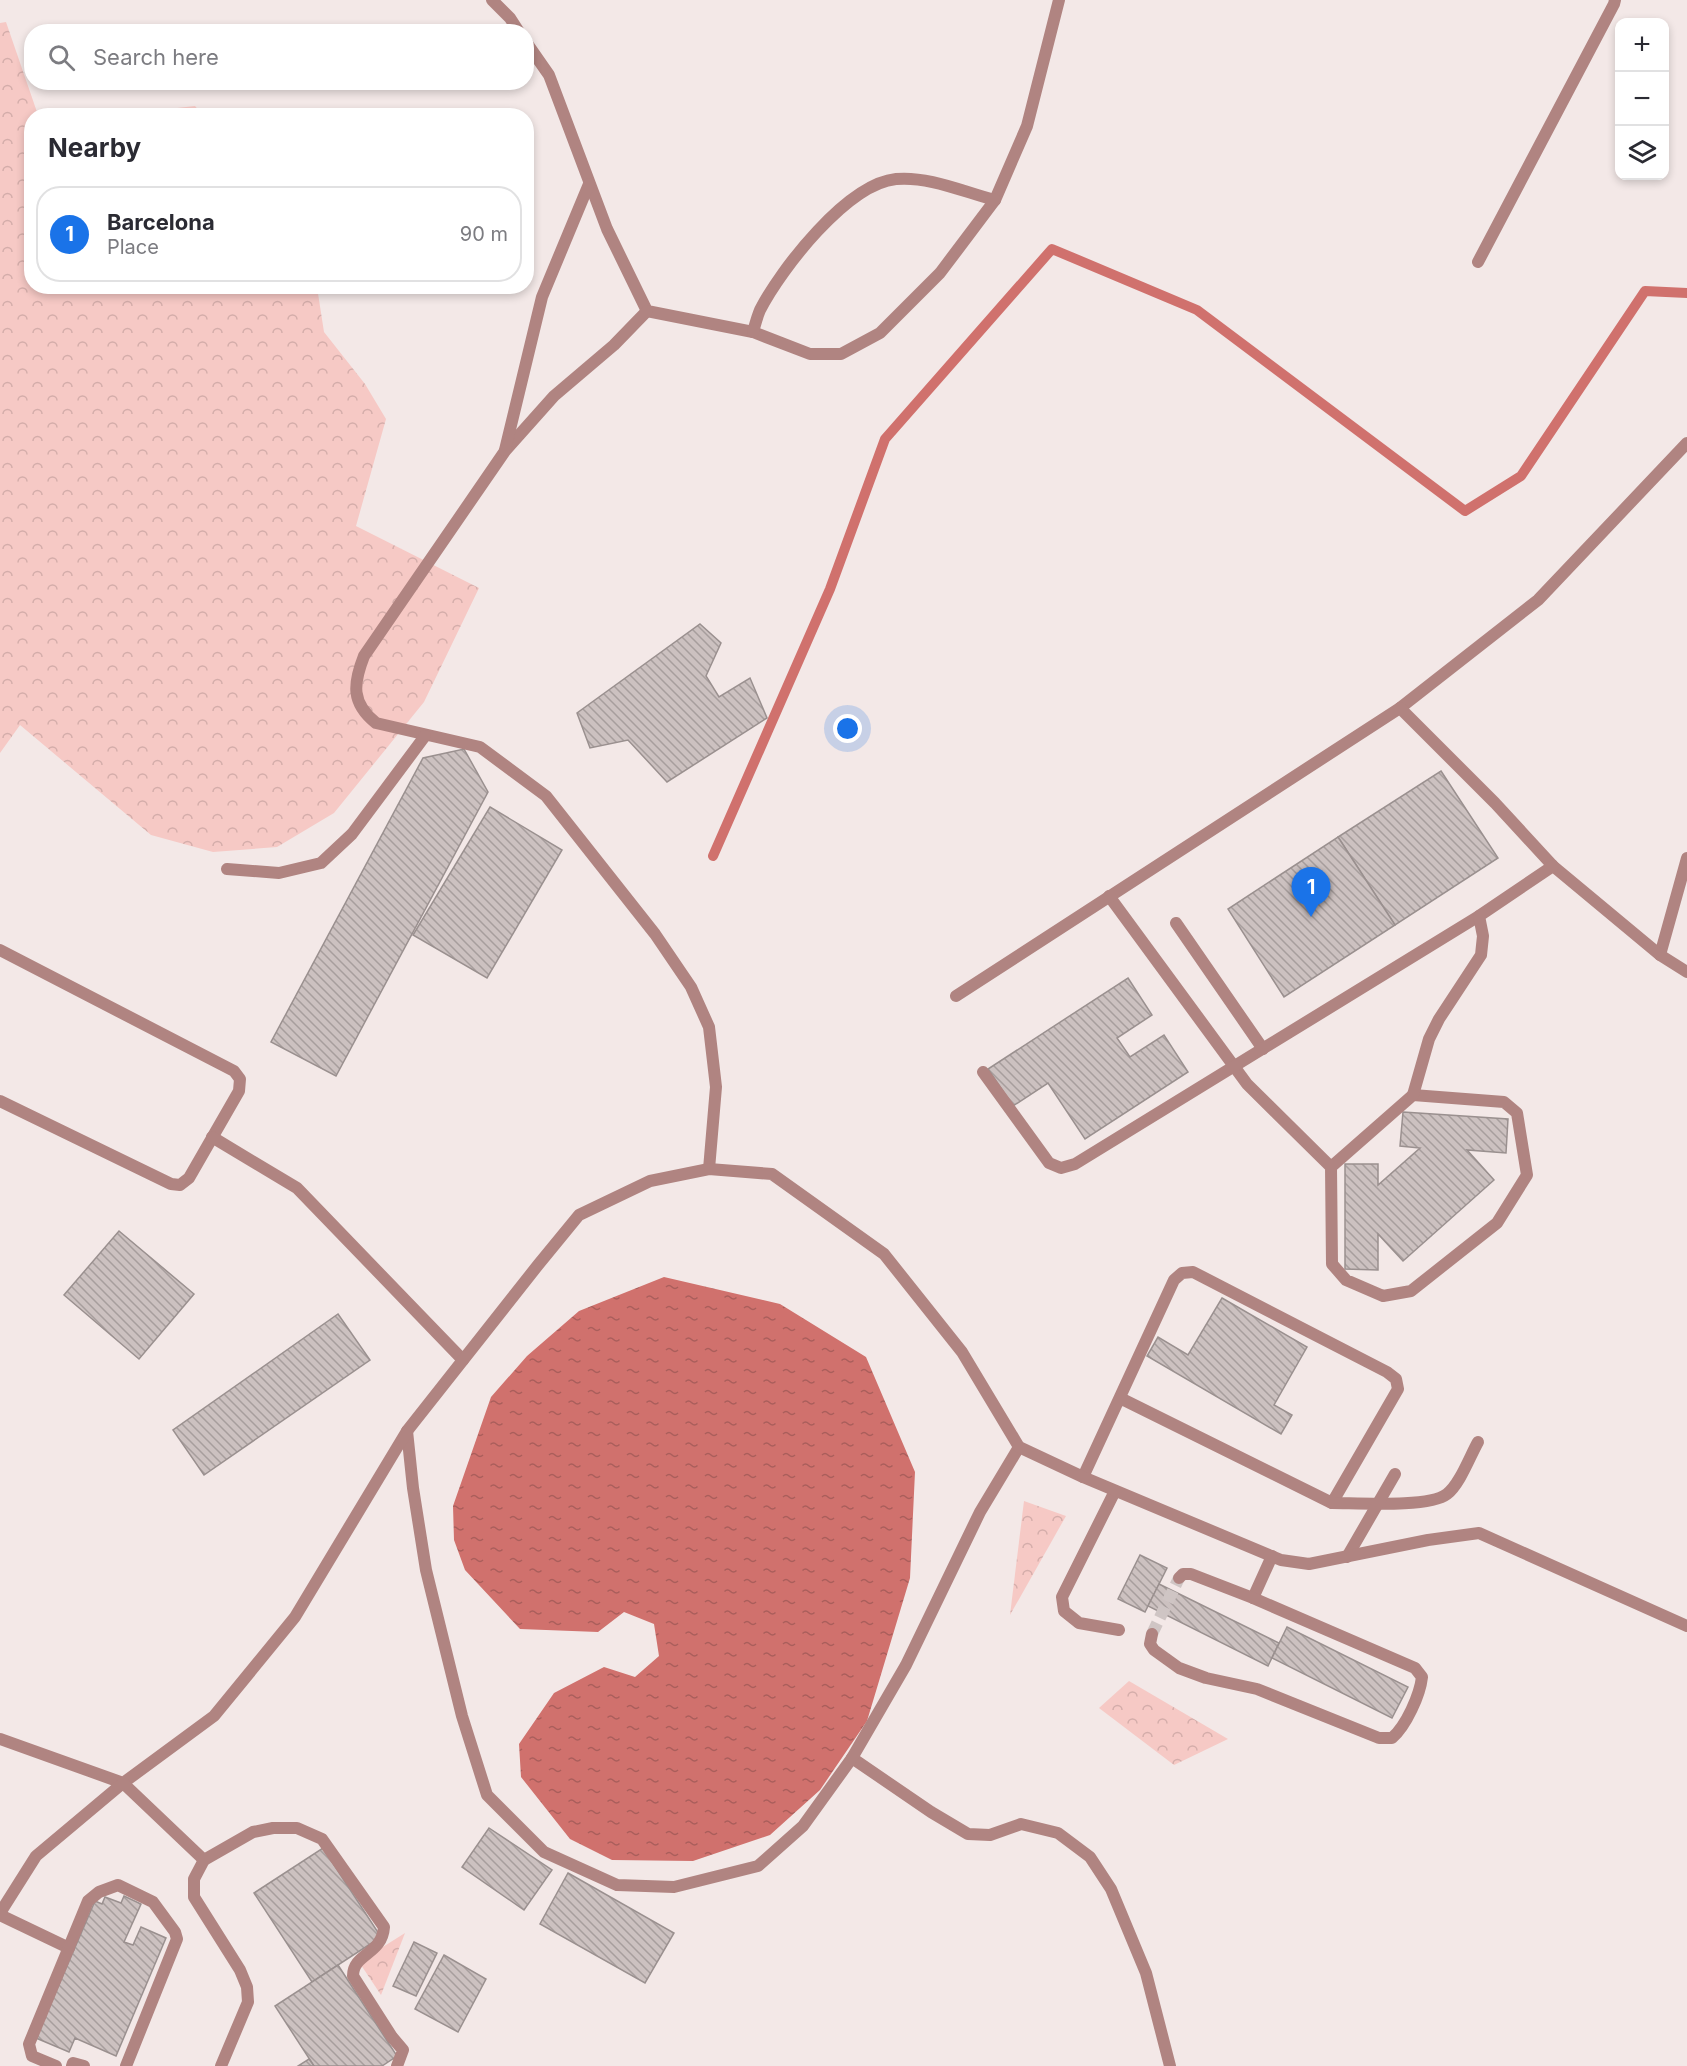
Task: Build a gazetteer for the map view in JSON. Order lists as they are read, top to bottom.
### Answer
{
  "page": {
    "map_buttons": ["+", "−"],
    "search": "Search here",
    "heading": "Nearby",
    "list": [
      {
        "mark": "1",
        "name": "Barcelona",
        "note": "Place",
        "value": "90 m"
      }
    ],
    "pins": "1"
  }
}
